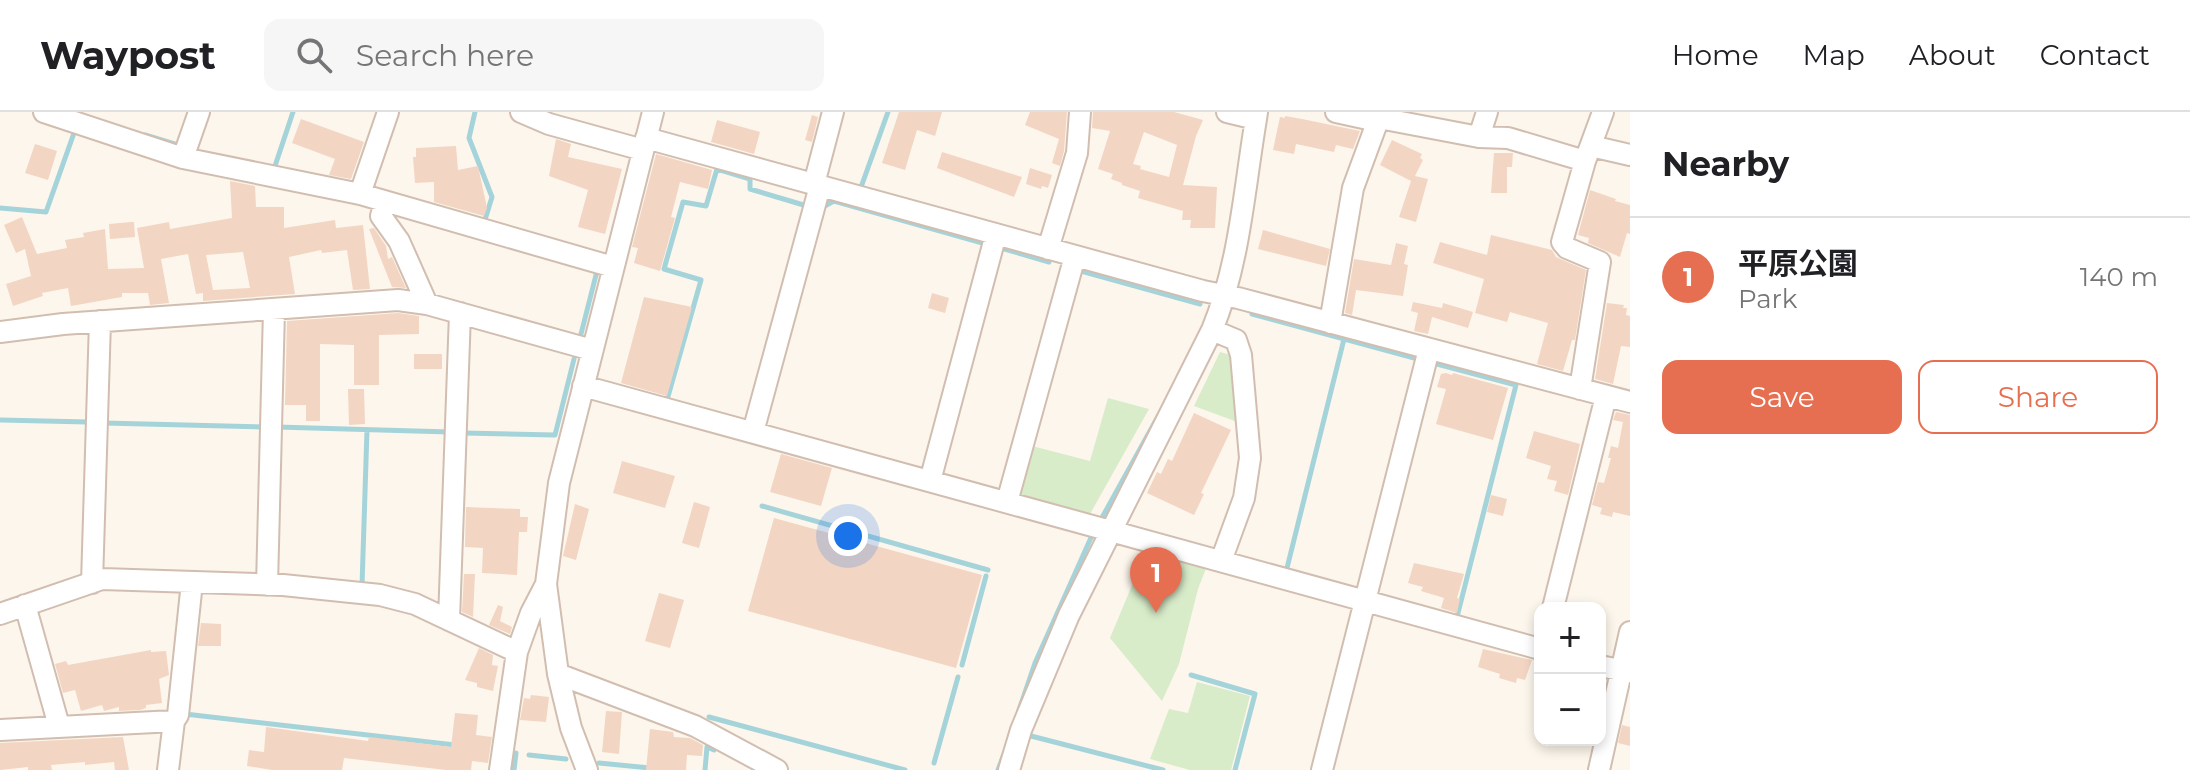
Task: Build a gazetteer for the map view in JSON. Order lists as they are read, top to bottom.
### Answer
{
  "page": {
    "header": "Waypost",
    "search": "Search here",
    "nav": [
      "Home",
      "Map",
      "About",
      "Contact"
    ],
    "heading": "Nearby",
    "list": [
      {
        "mark": "1",
        "name": "平原公園",
        "note": "Park",
        "value": "140 m"
      }
    ],
    "buttons": ["Save", "Share"],
    "pins": "1",
    "map_buttons": ["+", "−"]
  }
}
